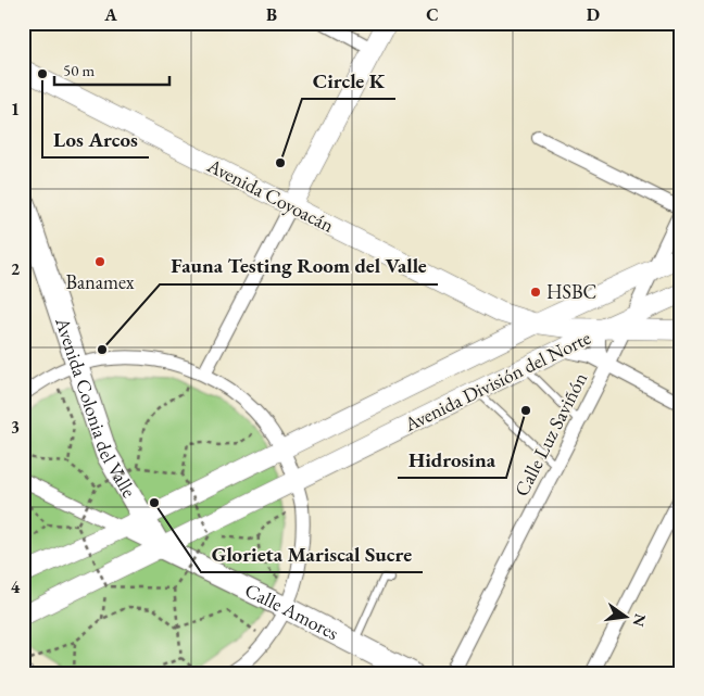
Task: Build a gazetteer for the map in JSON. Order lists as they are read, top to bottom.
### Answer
{
  "streets": {
    "main road": [
      "Avenida Coyoacán",
      "Avenida División del Norte",
      "Avenida Colonia del Valle",
      "Calle Amores"
    ],
    "street": ["Calle Luz Saviñón"]
  },
  "crossings": [
    ["Avenida Coyoacán", "Avenida División del Norte"],
    ["Avenida División del Norte", "Avenida Colonia del Valle"],
    ["Avenida División del Norte", "Calle Luz Saviñón"],
    ["Avenida División del Norte", "Calle Amores"],
    ["Avenida Colonia del Valle", "Calle Amores"]
  ],
  "places": [
    "Los Arcos",
    "Circle K",
    "Banamex",
    "HSBC",
    "Fauna Testing Room del Valle",
    "Hidrosina",
    "Glorieta Mariscal Sucre"
  ],
  "scale_bar": "50 m",
  "north": "right",
  "grid": {
    "columns": [
      "A",
      "B",
      "C",
      "D"
    ],
    "rows": [
      "1",
      "2",
      "3",
      "4"
    ]
  }
}
